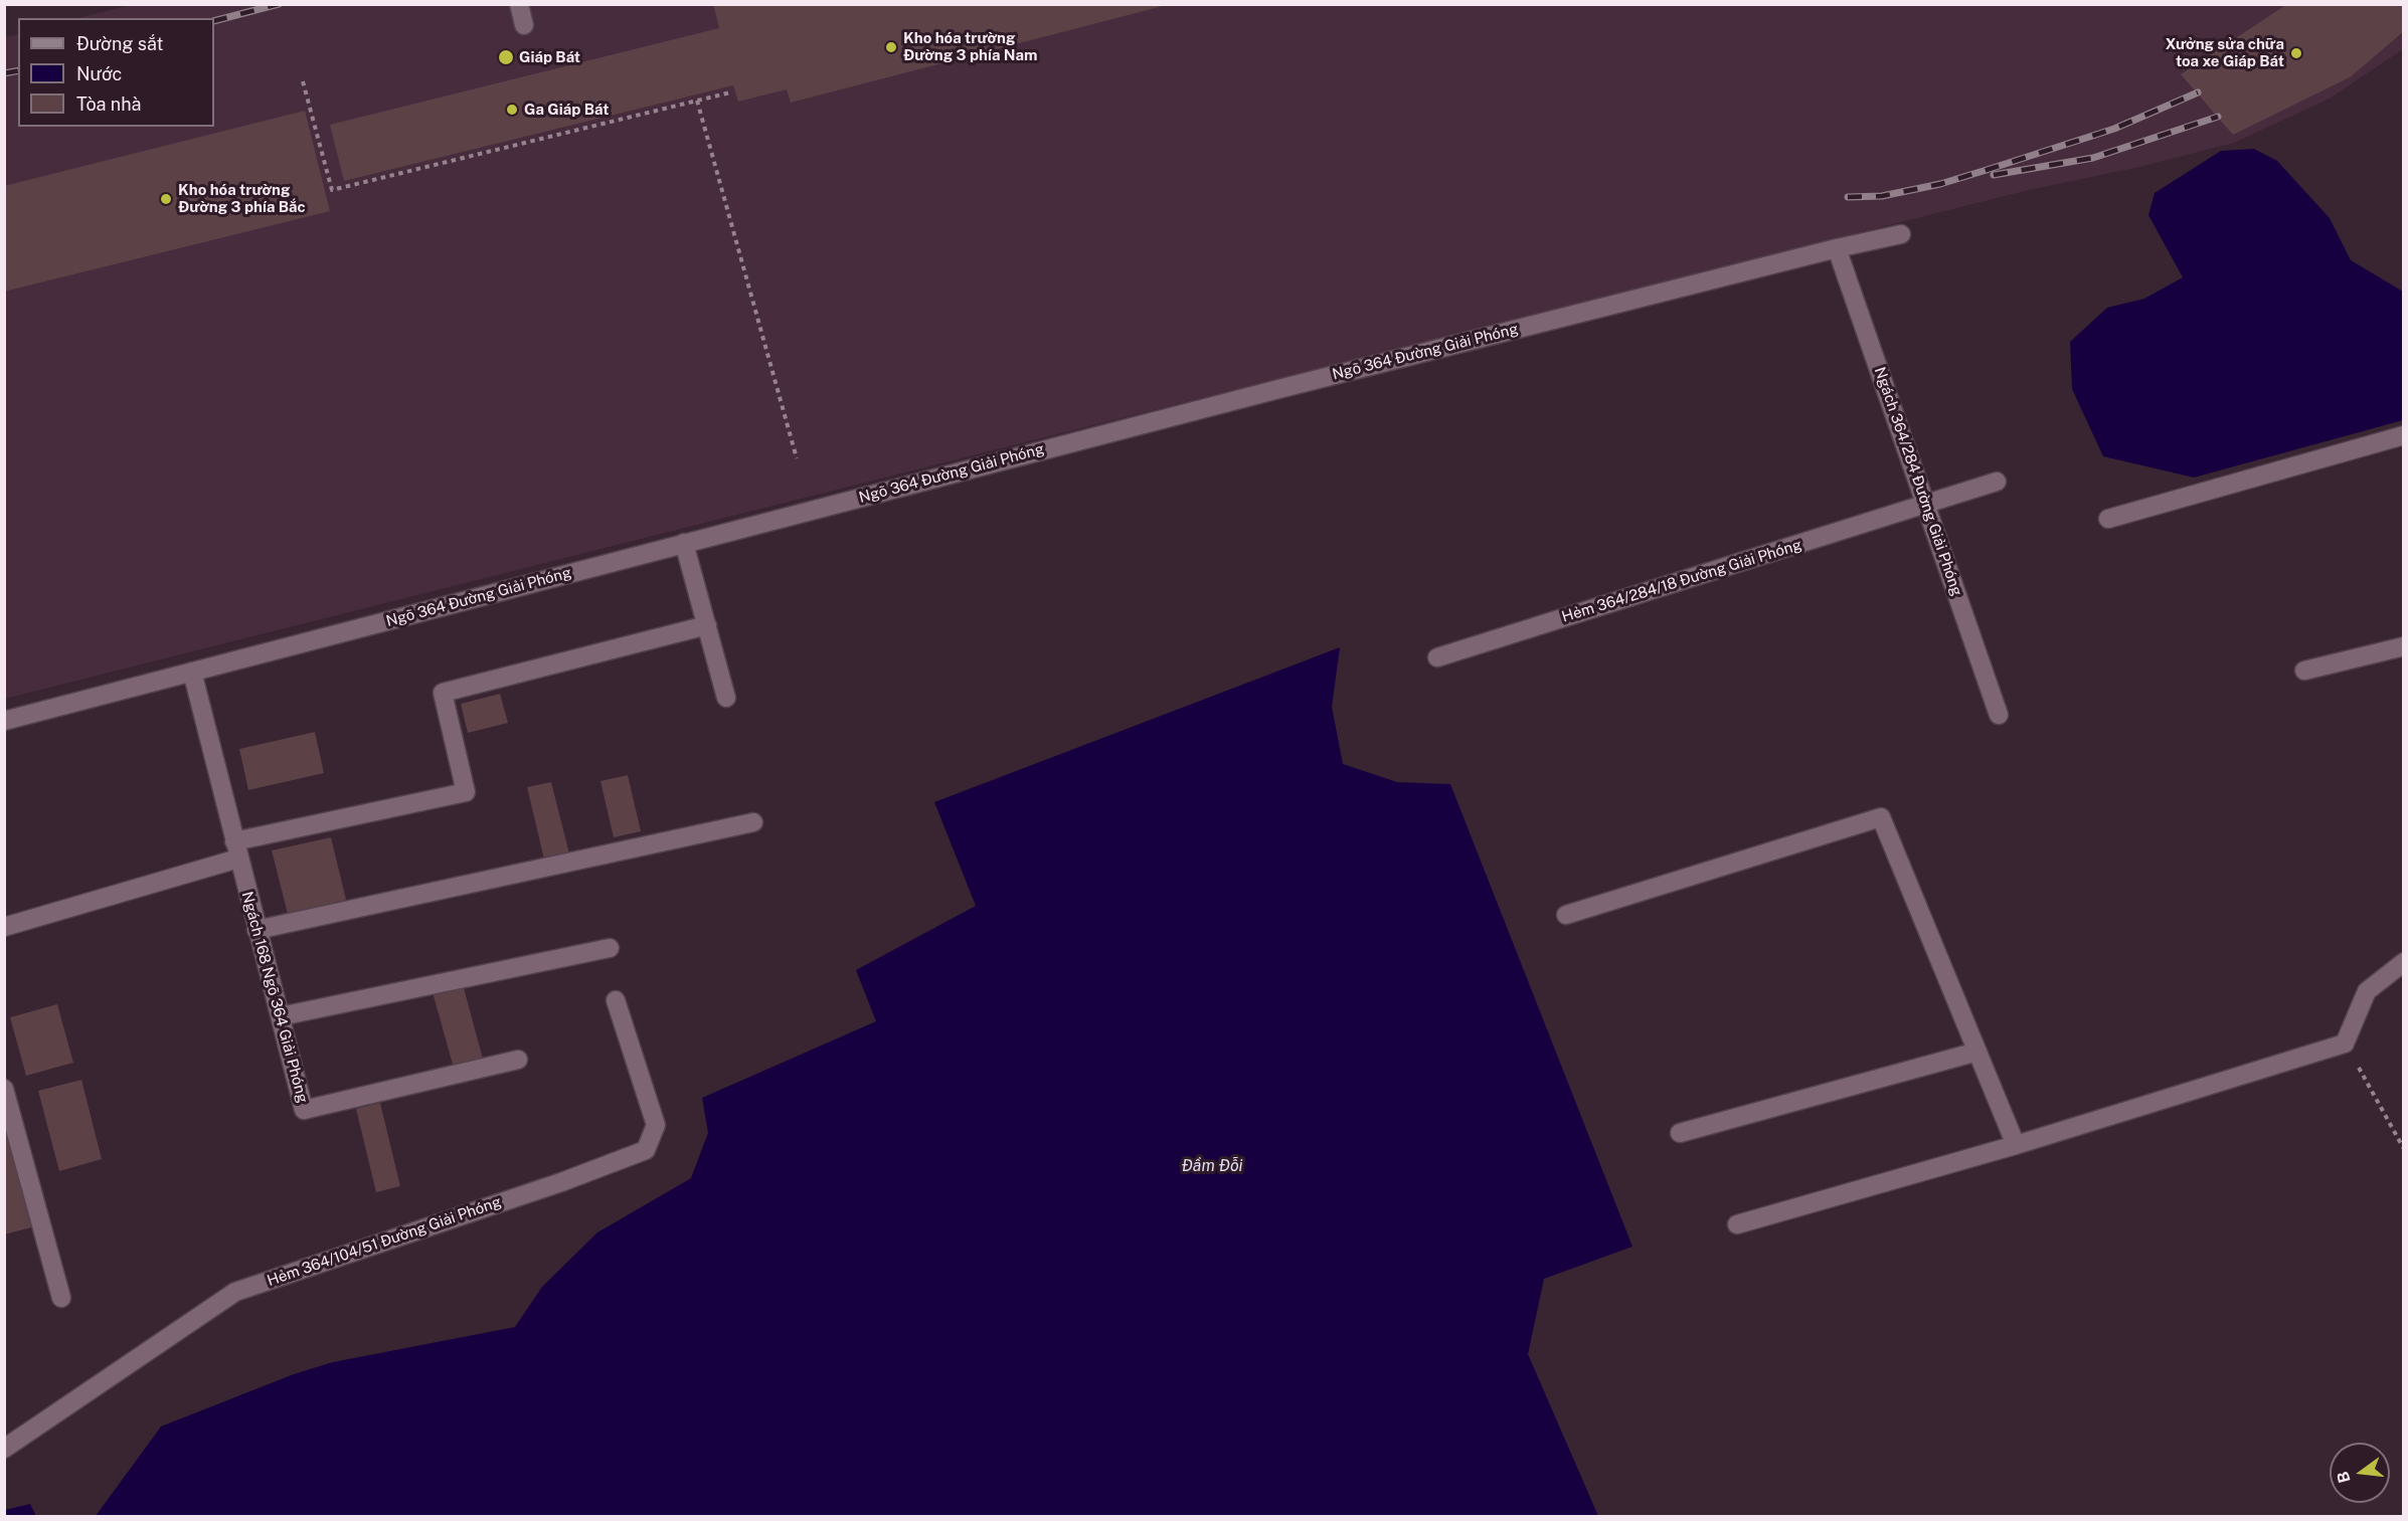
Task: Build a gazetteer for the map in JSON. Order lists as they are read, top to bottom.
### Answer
{
  "streets": {
    "lane": [
      "Ngõ 364 Đường Giải Phóng",
      "Ngách 364/284 Đường Giải Phóng",
      "Hẻm 364/284/18 Đường Giải Phóng",
      "Ngách 168 Ngõ 364 Giải Phóng",
      "Hẻm 364/104/51 Đường Giải Phóng"
    ]
  },
  "crossings": [
    ["Ngõ 364 Đường Giải Phóng", "Ngách 364/284 Đường Giải Phóng"],
    ["Ngõ 364 Đường Giải Phóng", "Ngách 168 Ngõ 364 Giải Phóng"],
    ["Ngách 364/284 Đường Giải Phóng", "Hẻm 364/284/18 Đường Giải Phóng"]
  ],
  "water": ["Đầm Đỗi"],
  "places": [
    "Kho hóa trường Đường 3 phía Nam",
    "Xưởng sửa chữa toa xe Giáp Bát",
    "Giáp Bát",
    "Ga Giáp Bát",
    "Kho hóa trường Đường 3 phía Bắc"
  ],
  "legend": ["Đường sắt", "Nước", "Tòa nhà"],
  "north": "left"
}
